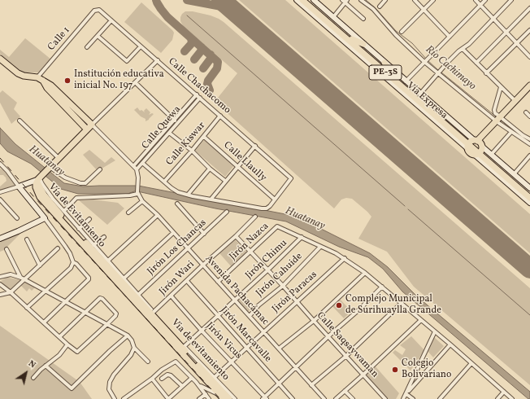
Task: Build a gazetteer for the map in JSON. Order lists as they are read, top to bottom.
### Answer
{
  "streets": {
    "main road": ["PE-3S", "Vía Expresa", "Vía de Evitamiento"],
    "street": [
      "Calle 1",
      "Calle Chachacomo",
      "Calle Quewa",
      "Calle Kiswar",
      "Calle Llaully",
      "Jirón Nazca",
      "Jirón Los Chancas",
      "Jirón Chimu",
      "Jirón Cahuide",
      "Jirón Wari",
      "Avenida Pachacámac",
      "Jirón Paracas",
      "Jirón Marcavalle",
      "Jirón Vicus",
      "Calle Saqsaywaman",
      "Via de evitamiento"
    ]
  },
  "crossings": [
    ["Calle 1", "Calle Chachacomo"],
    ["Calle Chachacomo", "Calle Quewa"],
    ["Calle Chachacomo", "Calle Kiswar"],
    ["Calle Chachacomo", "Calle Llaully"],
    ["Calle Kiswar", "Calle Llaully"],
    ["Vía de Evitamiento", "Via de evitamiento"],
    ["Jirón Nazca", "Jirón Chimu"],
    ["Jirón Nazca", "Avenida Pachacámac"],
    ["Jirón Nazca", "Calle Saqsaywaman"],
    ["Jirón Los Chancas", "Avenida Pachacámac"],
    ["Jirón Los Chancas", "Via de evitamiento"],
    ["Jirón Chimu", "Avenida Pachacámac"],
    ["Jirón Chimu", "Jirón Marcavalle"],
    ["Jirón Chimu", "Jirón Vicus"],
    ["Jirón Chimu", "Calle Saqsaywaman"],
    ["Jirón Chimu", "Via de evitamiento"],
    ["Jirón Cahuide", "Avenida Pachacámac"],
    ["Jirón Cahuide", "Calle Saqsaywaman"],
    ["Jirón Wari", "Avenida Pachacámac"],
    ["Jirón Wari", "Jirón Marcavalle"],
    ["Jirón Wari", "Jirón Vicus"],
    ["Jirón Wari", "Calle Saqsaywaman"],
    ["Jirón Wari", "Via de evitamiento"],
    ["Avenida Pachacámac", "Jirón Paracas"],
    ["Avenida Pachacámac", "Jirón Vicus"],
    ["Jirón Paracas", "Jirón Marcavalle"],
    ["Jirón Paracas", "Jirón Vicus"],
    ["Jirón Paracas", "Calle Saqsaywaman"],
    ["Jirón Paracas", "Via de evitamiento"],
    ["Jirón Marcavalle", "Jirón Vicus"],
    ["Jirón Vicus", "Calle Saqsaywaman"]
  ],
  "water": ["Río Cachimayo", "Huatanay"],
  "places": ["Institución educativa inicial No. 197", "Complejo Municipal de Surihuaylla Grande", "Colegio Bolivariano"],
  "north": "top right"
}
